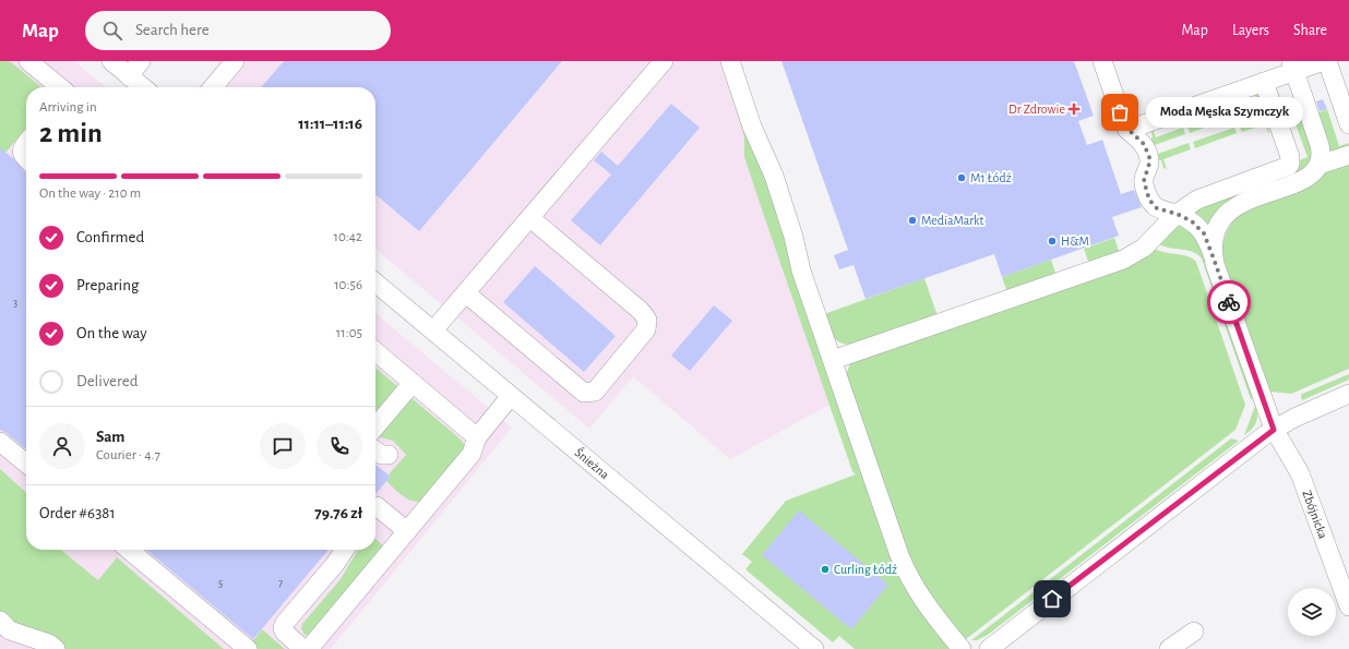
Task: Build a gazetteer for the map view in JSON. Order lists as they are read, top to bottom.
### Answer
{
  "streets": {
    "street": ["Śnieżna", "Zbójnicka"]
  },
  "places": {
    "health": ["Dr Zdrowie"],
    "other": [
      "Moda Męska Szymczyk",
      "M1 Łódź",
      "MediaMarkt",
      "H&M",
      "Curling Łódź"
    ]
  },
  "house_numbers": ["3", "5", "7"],
  "page": {
    "header": "Map",
    "search": "Search here",
    "nav": ["Map", "Layers", "Share"],
    "heading": ["2 min", "Arriving in", "11:11–11:16"],
    "panel": [
      "Sam",
      "Courier · 4.7",
      "Order #6381",
      "79.76 zł"
    ],
    "bubble": "Moda Męska Szymczyk",
    "bar": "On the way · 210 m",
    "list": [
      ["Confirmed", "10:42"],
      ["Preparing", "10:56"],
      ["On the way", "11:05"],
      "Delivered"
    ]
  }
}
